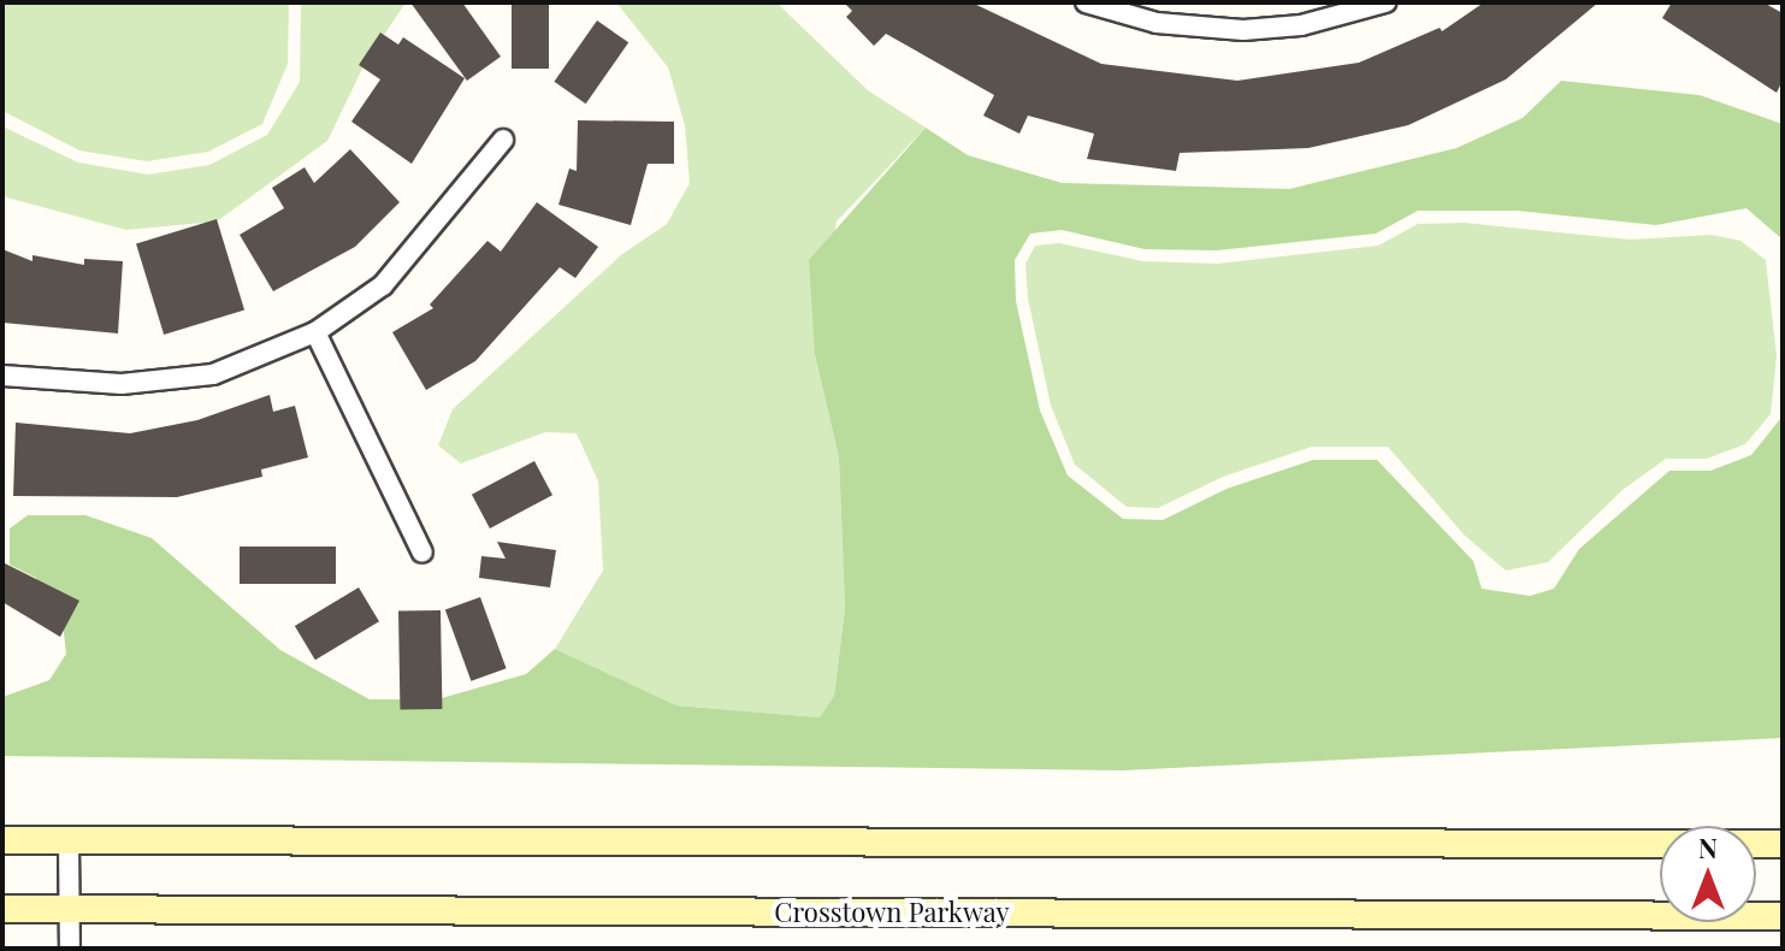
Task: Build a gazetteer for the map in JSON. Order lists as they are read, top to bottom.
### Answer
{
  "streets": {
    "main road": ["Crosstown Parkway"]
  },
  "north": "top"
}
